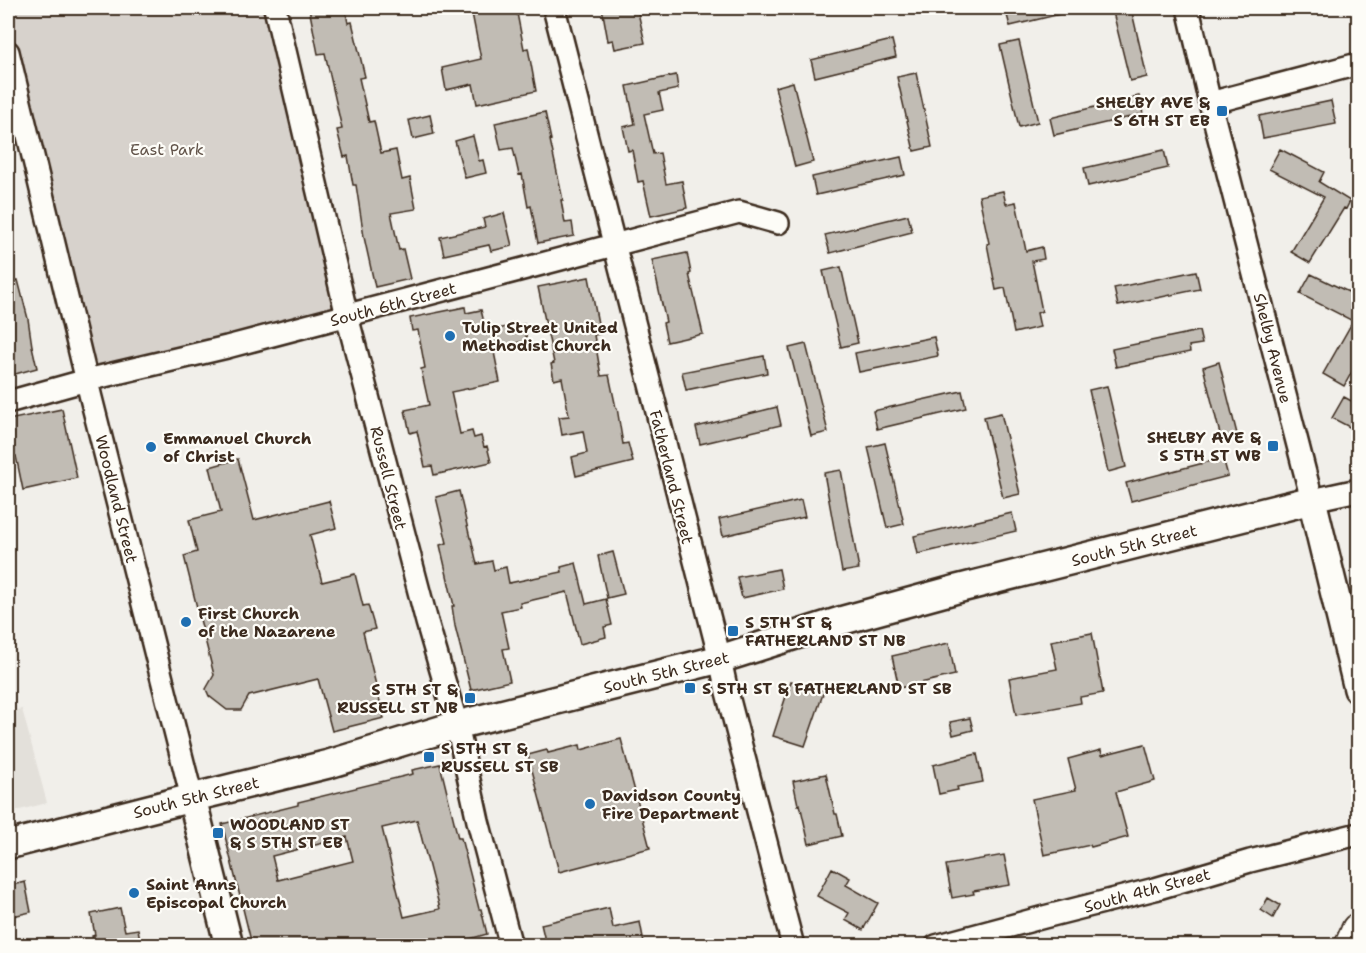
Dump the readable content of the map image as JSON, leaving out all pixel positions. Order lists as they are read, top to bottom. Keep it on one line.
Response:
{"streets":{"main road":["Shelby Avenue","Woodland Street","South 5th Street"],"street":["South 6th Street","Fatherland Street","Russell Street","South 4th Street"]},"crossings":[["South 6th Street","Fatherland Street"],["South 6th Street","Russell Street"],["South 6th Street","Woodland Street"],["Shelby Avenue","South 5th Street"],["Fatherland Street","South 5th Street"],["Russell Street","South 5th Street"],["Woodland Street","South 5th Street"]],"parks":["East Park"],"places":{"transit":["SHELBY AVE & S 6TH ST EB","SHELBY AVE & S 5TH ST WB","S 5TH ST & FATHERLAND ST NB","S 5TH ST & FATHERLAND ST SB","S 5TH ST & RUSSELL ST NB","S 5TH ST & RUSSELL ST SB","WOODLAND ST & S 5TH ST EB"],"other":["Tulip Street United Methodist Church","Emmanuel Church of Christ","First Church of the Nazarene","Davidson County Fire Department","Saint Anns Episcopal Church"]}}
